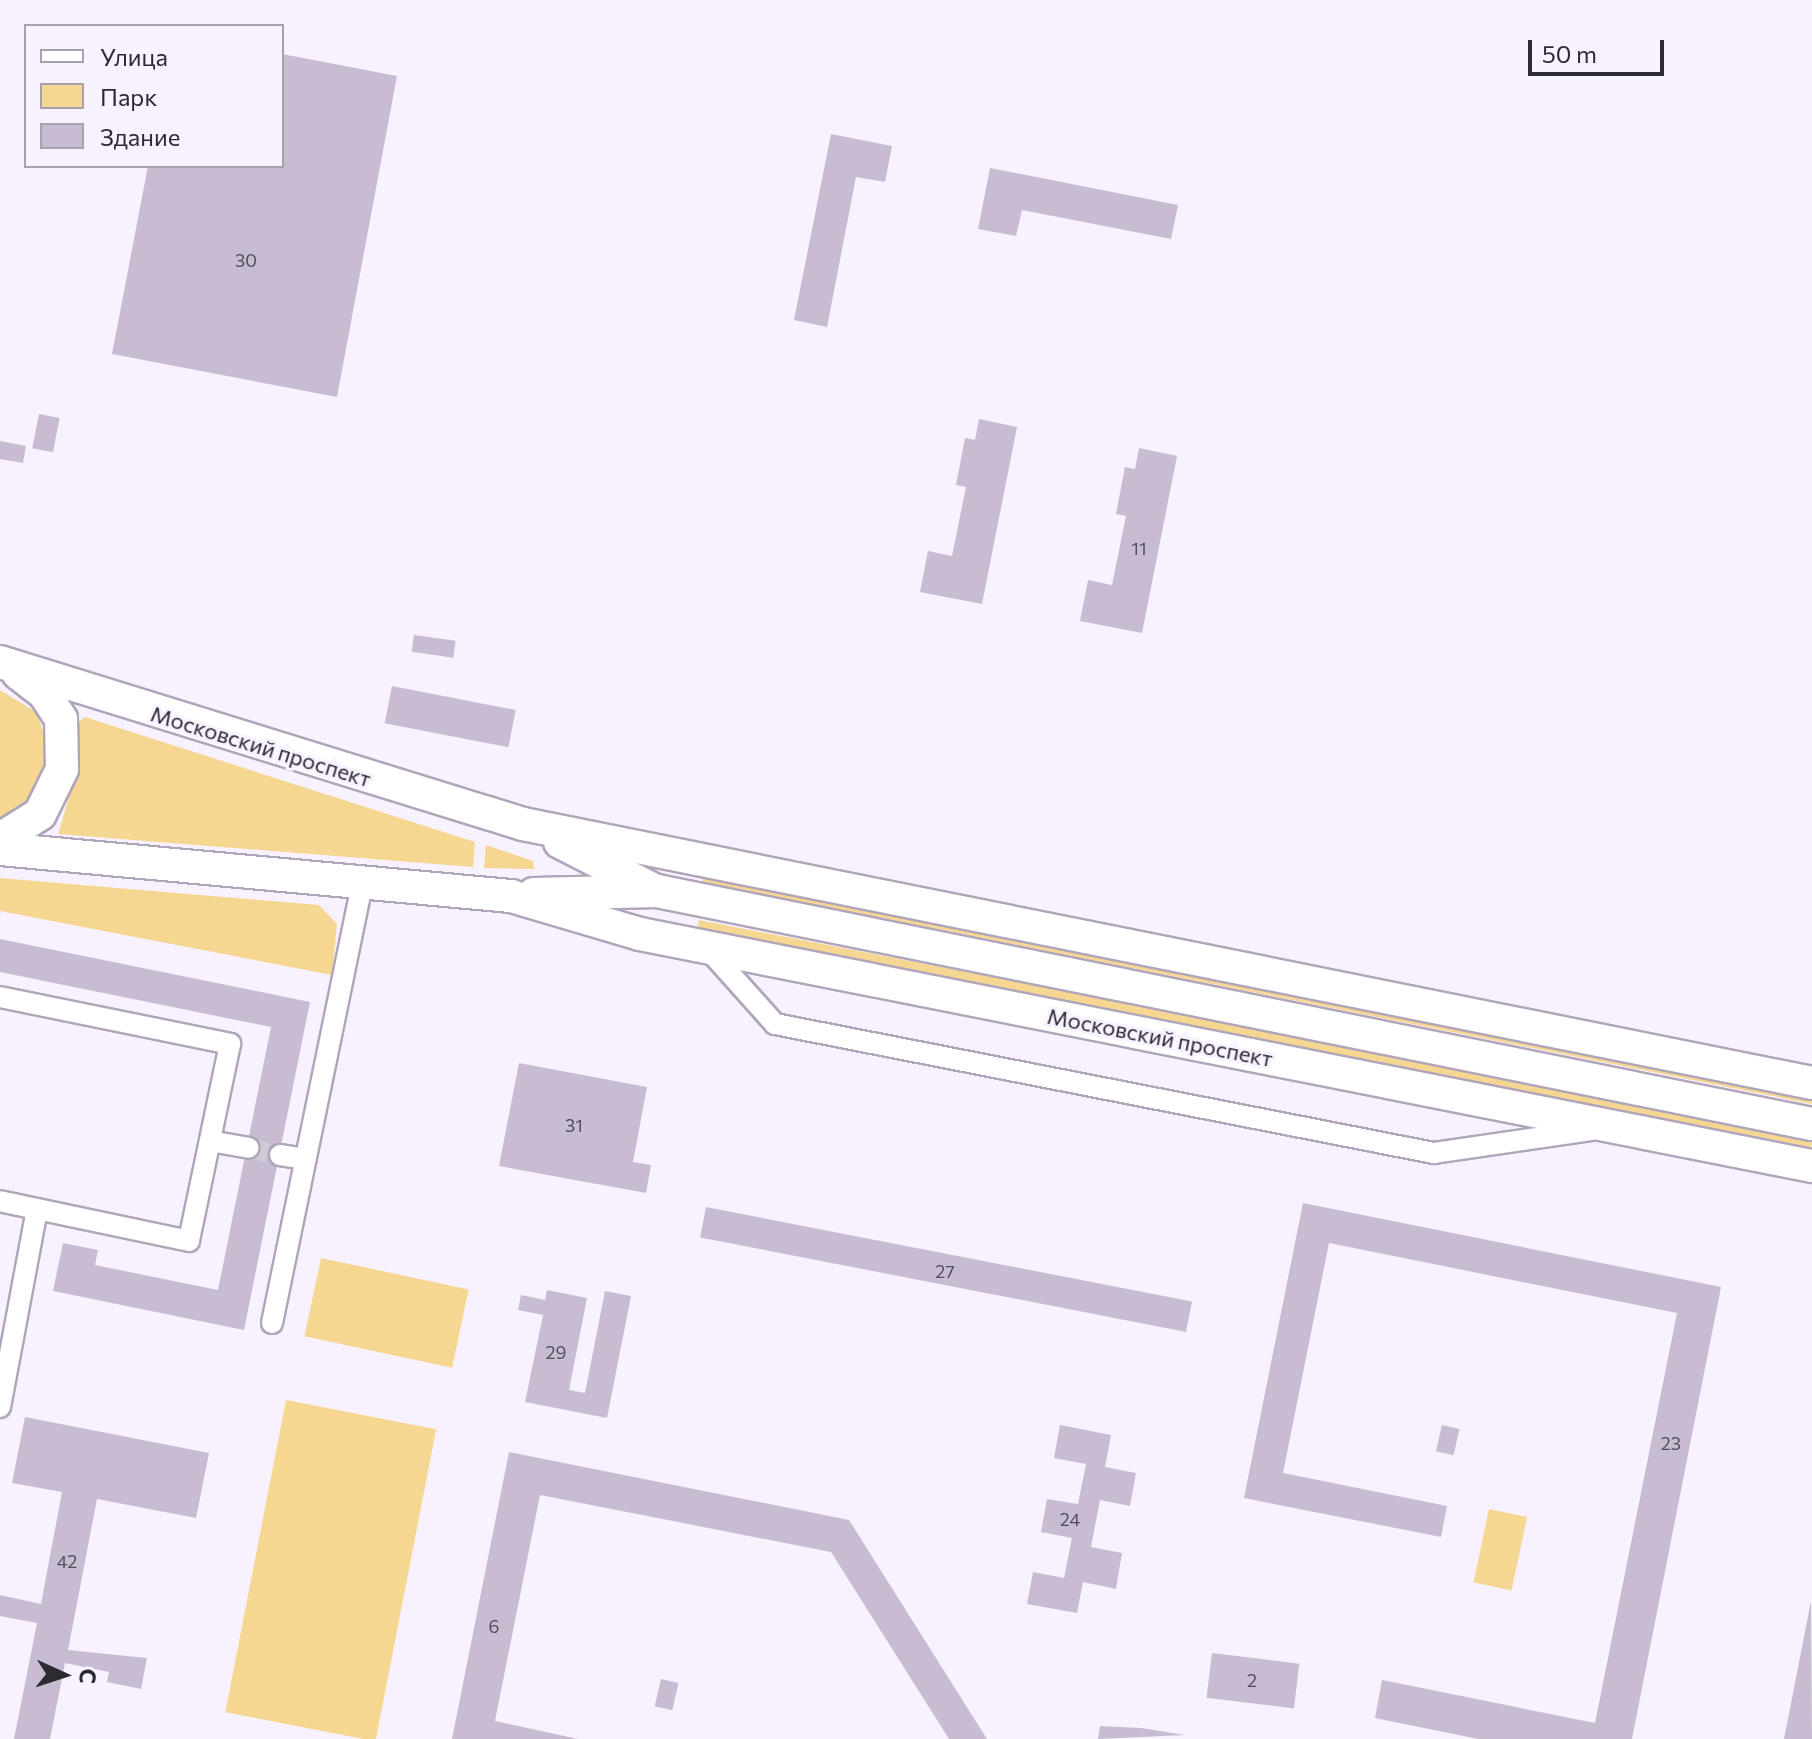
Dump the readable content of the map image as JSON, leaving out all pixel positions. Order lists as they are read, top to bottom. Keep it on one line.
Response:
{"streets":{"main road":["Московский проспект"]},"house_numbers":["30","11","31","27","29","23","24","42","6","2"],"legend":["Улица","Парк","Здание"],"scale_bar":"50 m","north":"right"}
